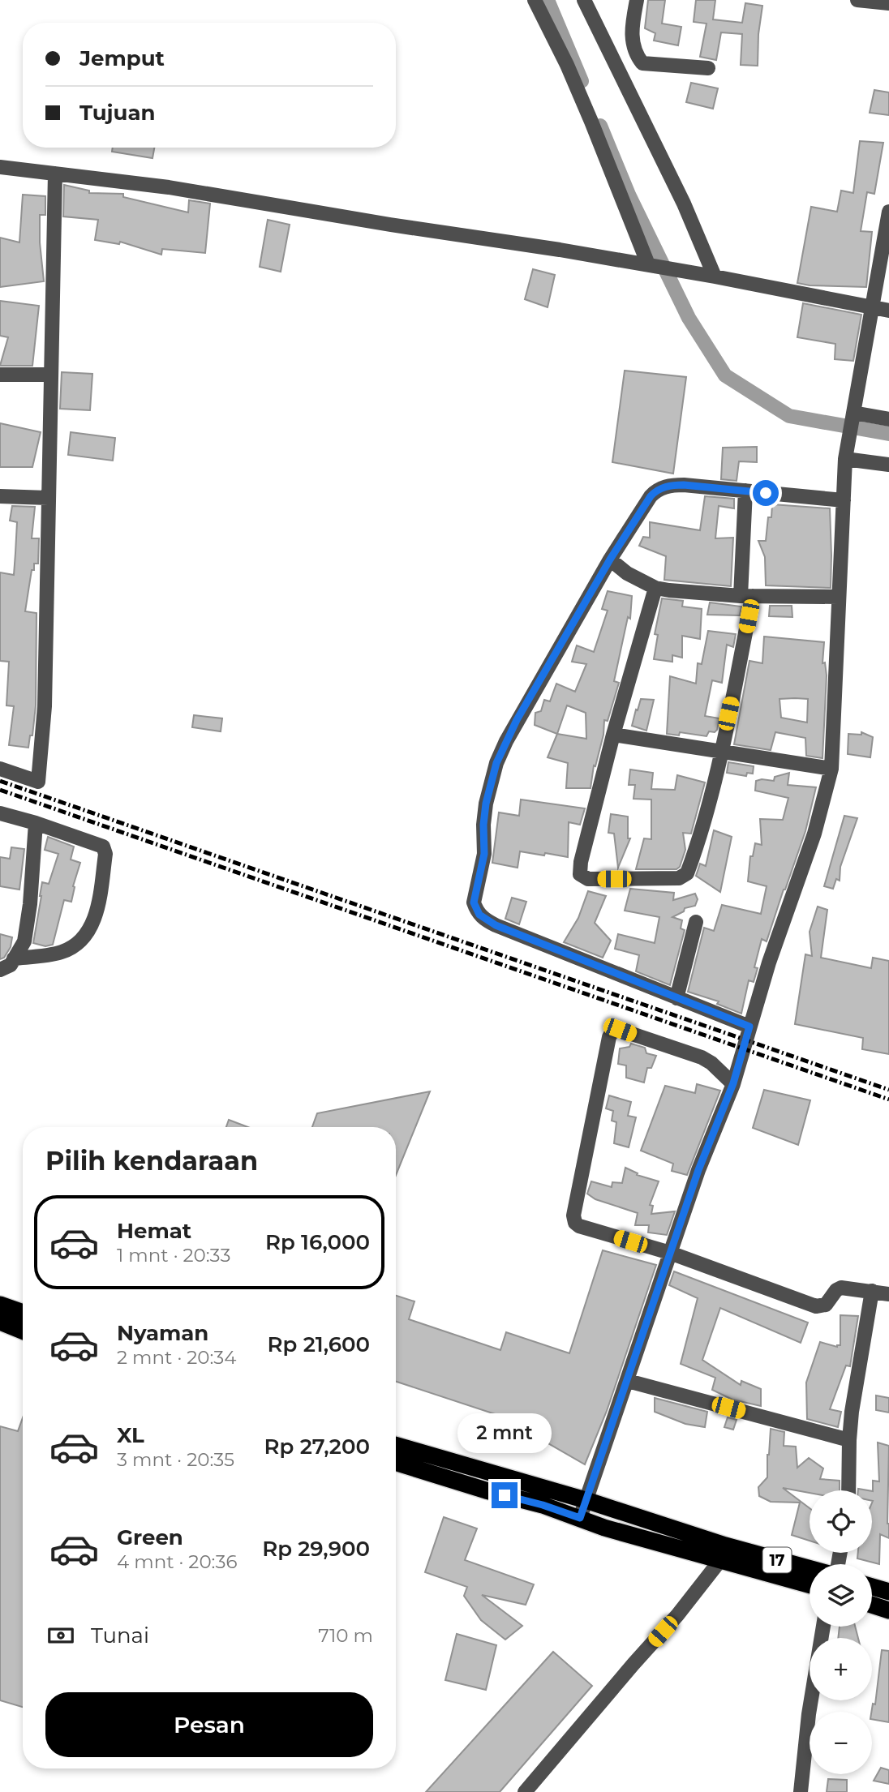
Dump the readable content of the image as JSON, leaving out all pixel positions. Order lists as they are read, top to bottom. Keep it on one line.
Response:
{"streets":{"highway":["17"]},"page":{"banner":["Jemput","Tujuan"],"heading":"Pilih kendaraan","list":[{"name":"Hemat","note":"1 mnt · 20:33","value":"Rp 16,000"},{"name":"Nyaman","note":"2 mnt · 20:34","value":"Rp 21,600"},{"name":"XL","note":"3 mnt · 20:35","value":"Rp 27,200"},{"name":"Green","note":"4 mnt · 20:36","value":"Rp 29,900"}],"bubble":"2 mnt","map_buttons":["+","−"],"pay":["Tunai","710 m"],"buttons":"Pesan"}}
